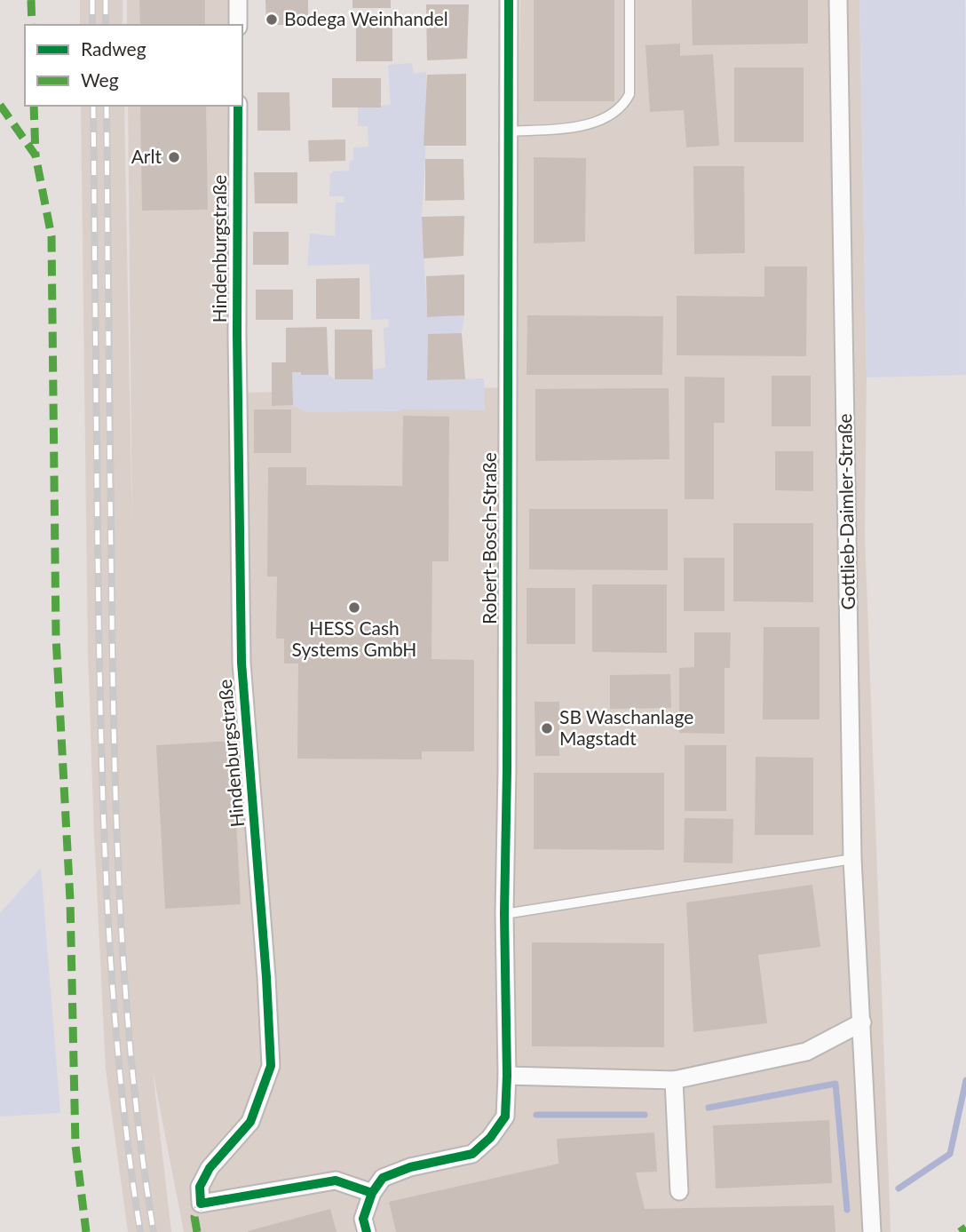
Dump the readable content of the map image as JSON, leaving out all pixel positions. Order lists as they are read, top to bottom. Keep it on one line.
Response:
{"streets":{"street":["Hindenburgstraße","Gottlieb-Daimler-Straße","Robert-Bosch-Straße"]},"crossings":[["Hindenburgstraße","Robert-Bosch-Straße"]],"places":["Bodega Weinhandel","Arlt","HESS Cash Systems GmbH","SB Waschanlage Magstadt"],"legend":["Radweg","Weg"]}
